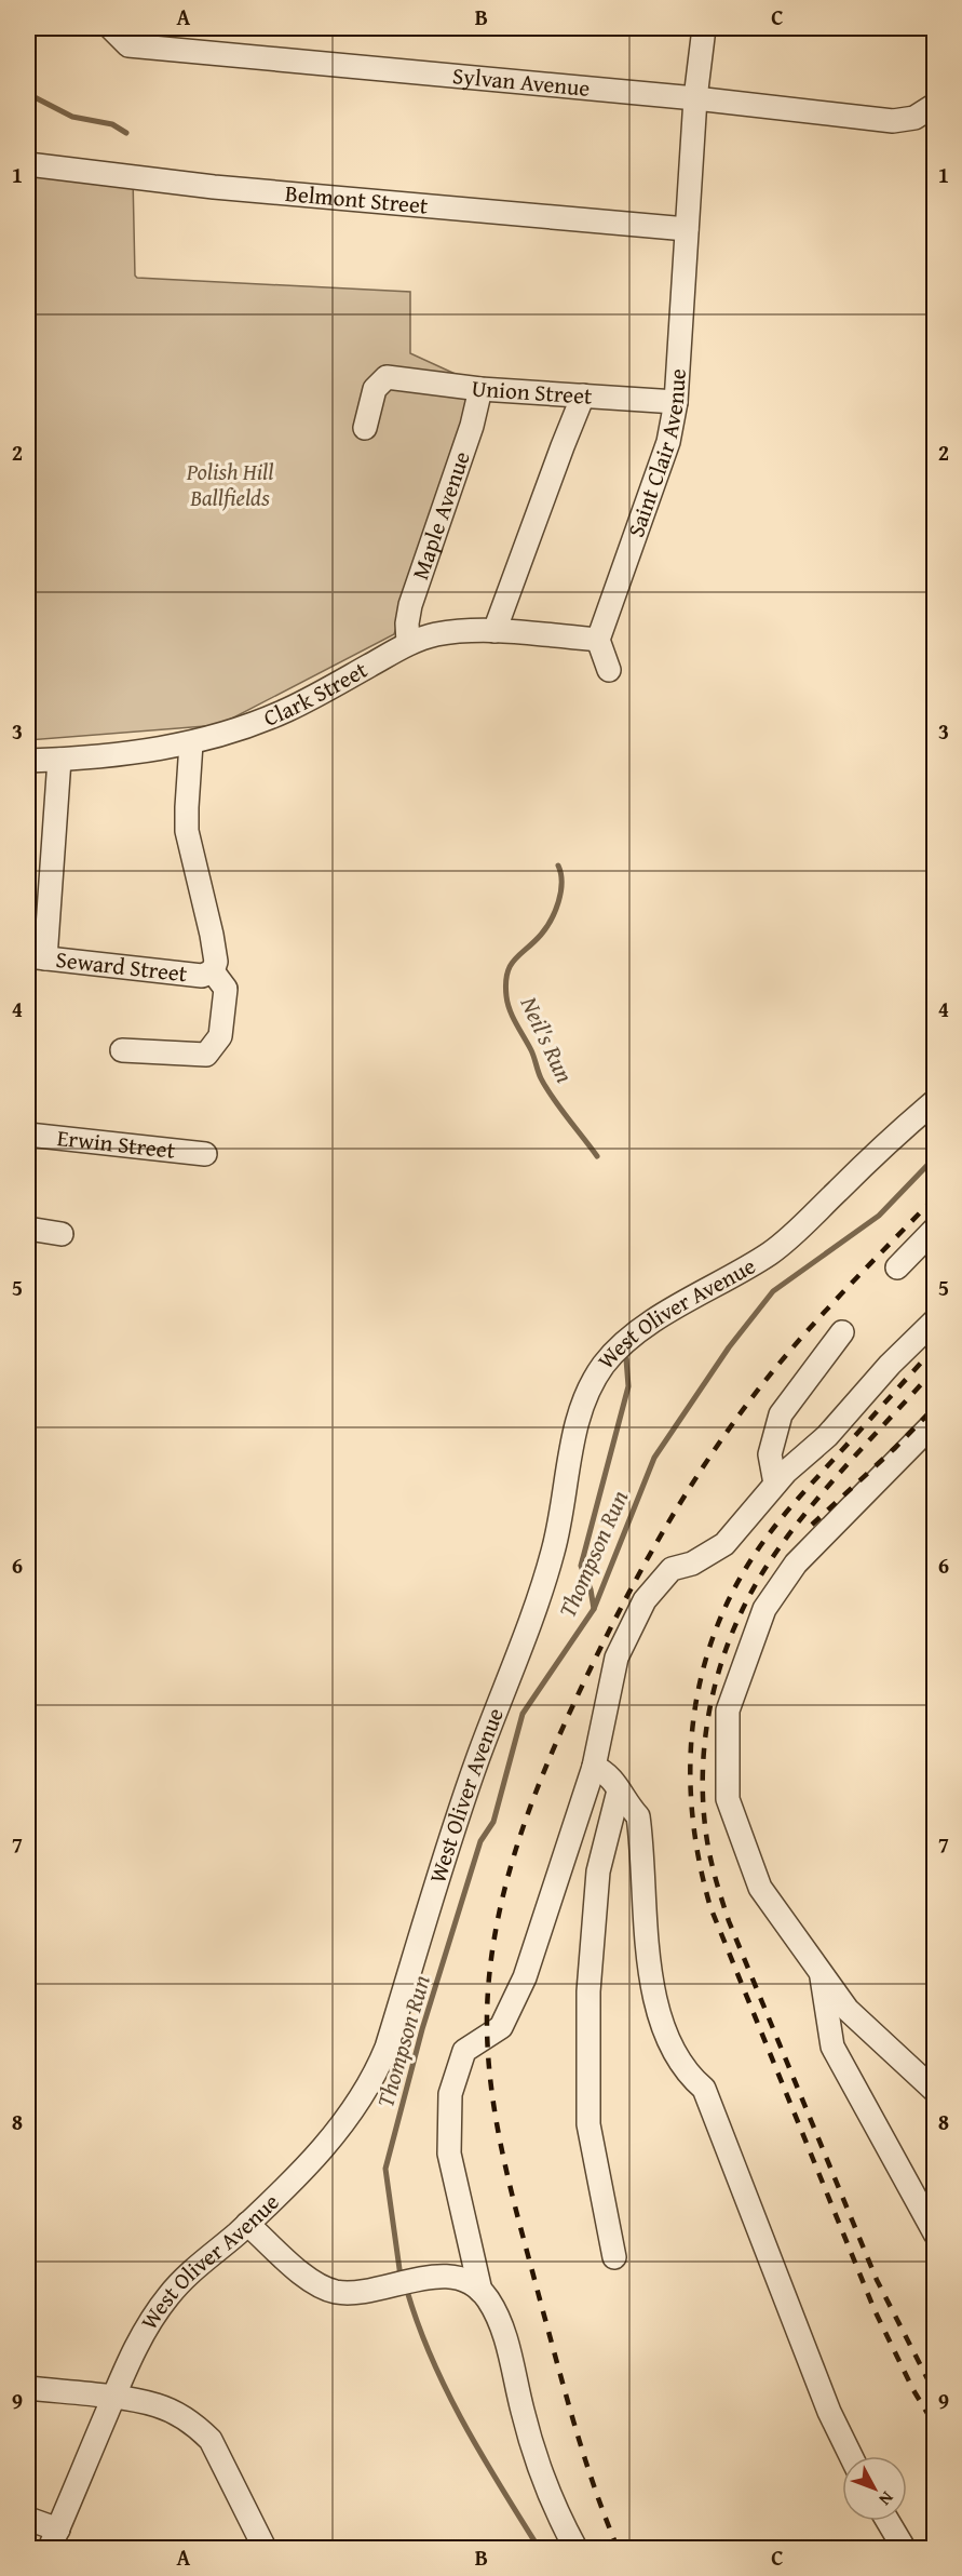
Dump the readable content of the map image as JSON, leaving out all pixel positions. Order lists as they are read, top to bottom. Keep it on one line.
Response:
{"streets":{"street":["Sylvan Avenue","Belmont Street","Union Street","Saint Clair Avenue","Maple Avenue","Clark Street","Seward Street","Erwin Street","West Oliver Avenue"]},"crossings":[["Sylvan Avenue","Saint Clair Avenue"],["Belmont Street","Saint Clair Avenue"],["Union Street","Saint Clair Avenue"],["Union Street","Maple Avenue"],["Saint Clair Avenue","Clark Street"],["Maple Avenue","Clark Street"]],"water":["Neil's Run","Thompson Run"],"parks":["Polish Hill Ballfields"],"north":"bottom right","grid":{"columns":["A","B","C"],"rows":["1","2","3","4","5","6","7","8","9"]}}
